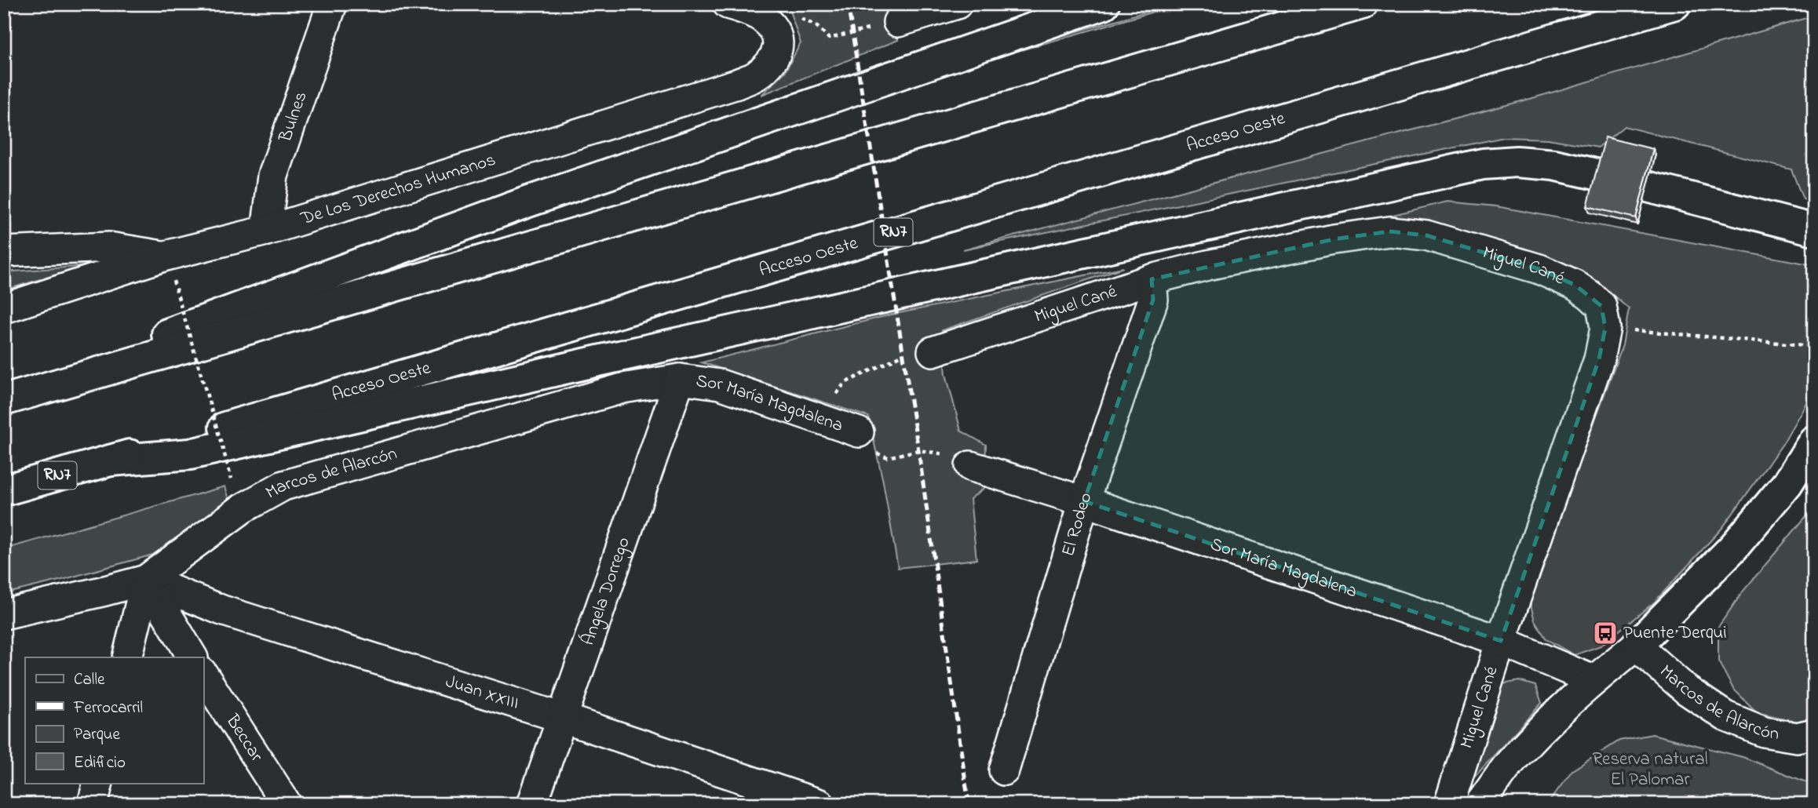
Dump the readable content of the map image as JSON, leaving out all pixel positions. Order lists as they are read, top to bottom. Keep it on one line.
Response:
{"streets":{"main road":["Acceso Oeste","RN7"],"street":["Bulnes","De Los Derechos Humanos","Miguel Cané","Sor María Magdalena","Marcos de Alarcón","El Rodeo","Ángela Dorrego","Juan XXIII","Beccar"]},"crossings":[["Bulnes","De Los Derechos Humanos"],["Miguel Cané","Sor María Magdalena"],["Miguel Cané","El Rodeo"],["Sor María Magdalena","Marcos de Alarcón"],["Sor María Magdalena","El Rodeo"],["Sor María Magdalena","Ángela Dorrego"],["Marcos de Alarcón","Ángela Dorrego"],["Marcos de Alarcón","Juan XXIII"],["Ángela Dorrego","Juan XXIII"]],"parks":["Reserva natural El Palomar"],"places":{"bus stop":["Puente Derqui"]},"legend":["Calle","Ferrocarril","Parque","Edificio"]}
